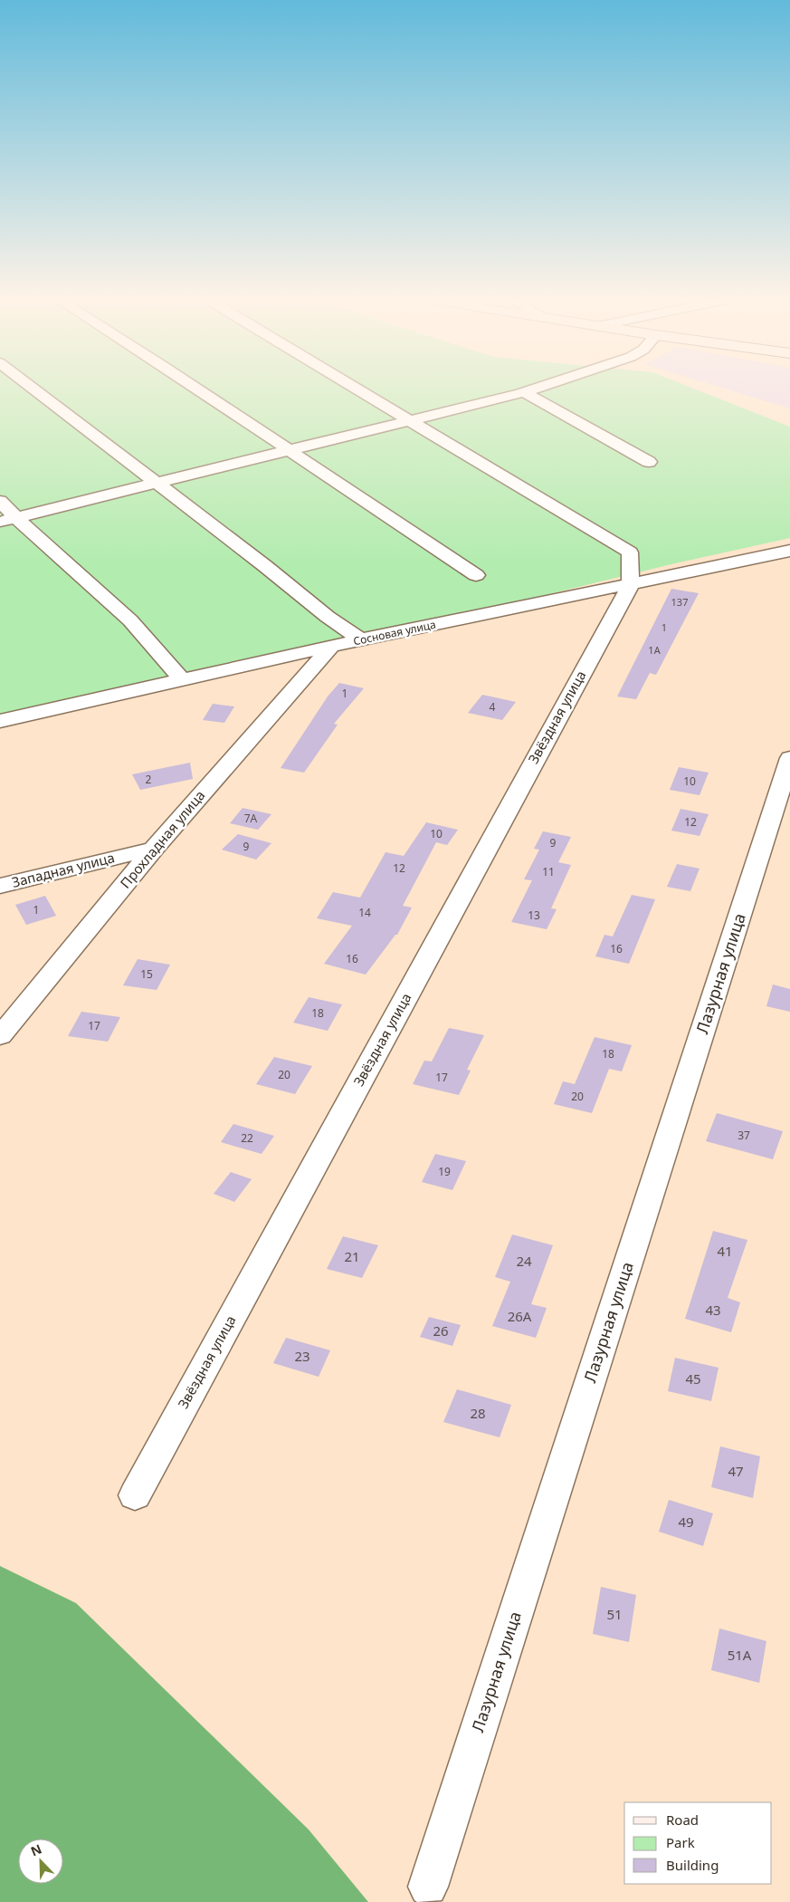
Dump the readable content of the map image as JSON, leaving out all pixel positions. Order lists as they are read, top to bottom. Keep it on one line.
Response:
{"streets":{"street":["Сосновая улица","Звёздная улица","Прохладная улица","Западная улица","Лазурная улица"]},"crossings":[["Сосновая улица","Звёздная улица"],["Сосновая улица","Прохладная улица"],["Прохладная улица","Западная улица"]],"house_numbers":["137","1","1А","1","4","2","10","7А","12","10","9","9","12","11","1","14","13","16","16","15","18","17","18","20","17","20","37","22","19","41","21","24","43","26А","26","23","45","28","47","49","51","51А"],"legend":["Road","Park","Building"],"north":"top left"}
